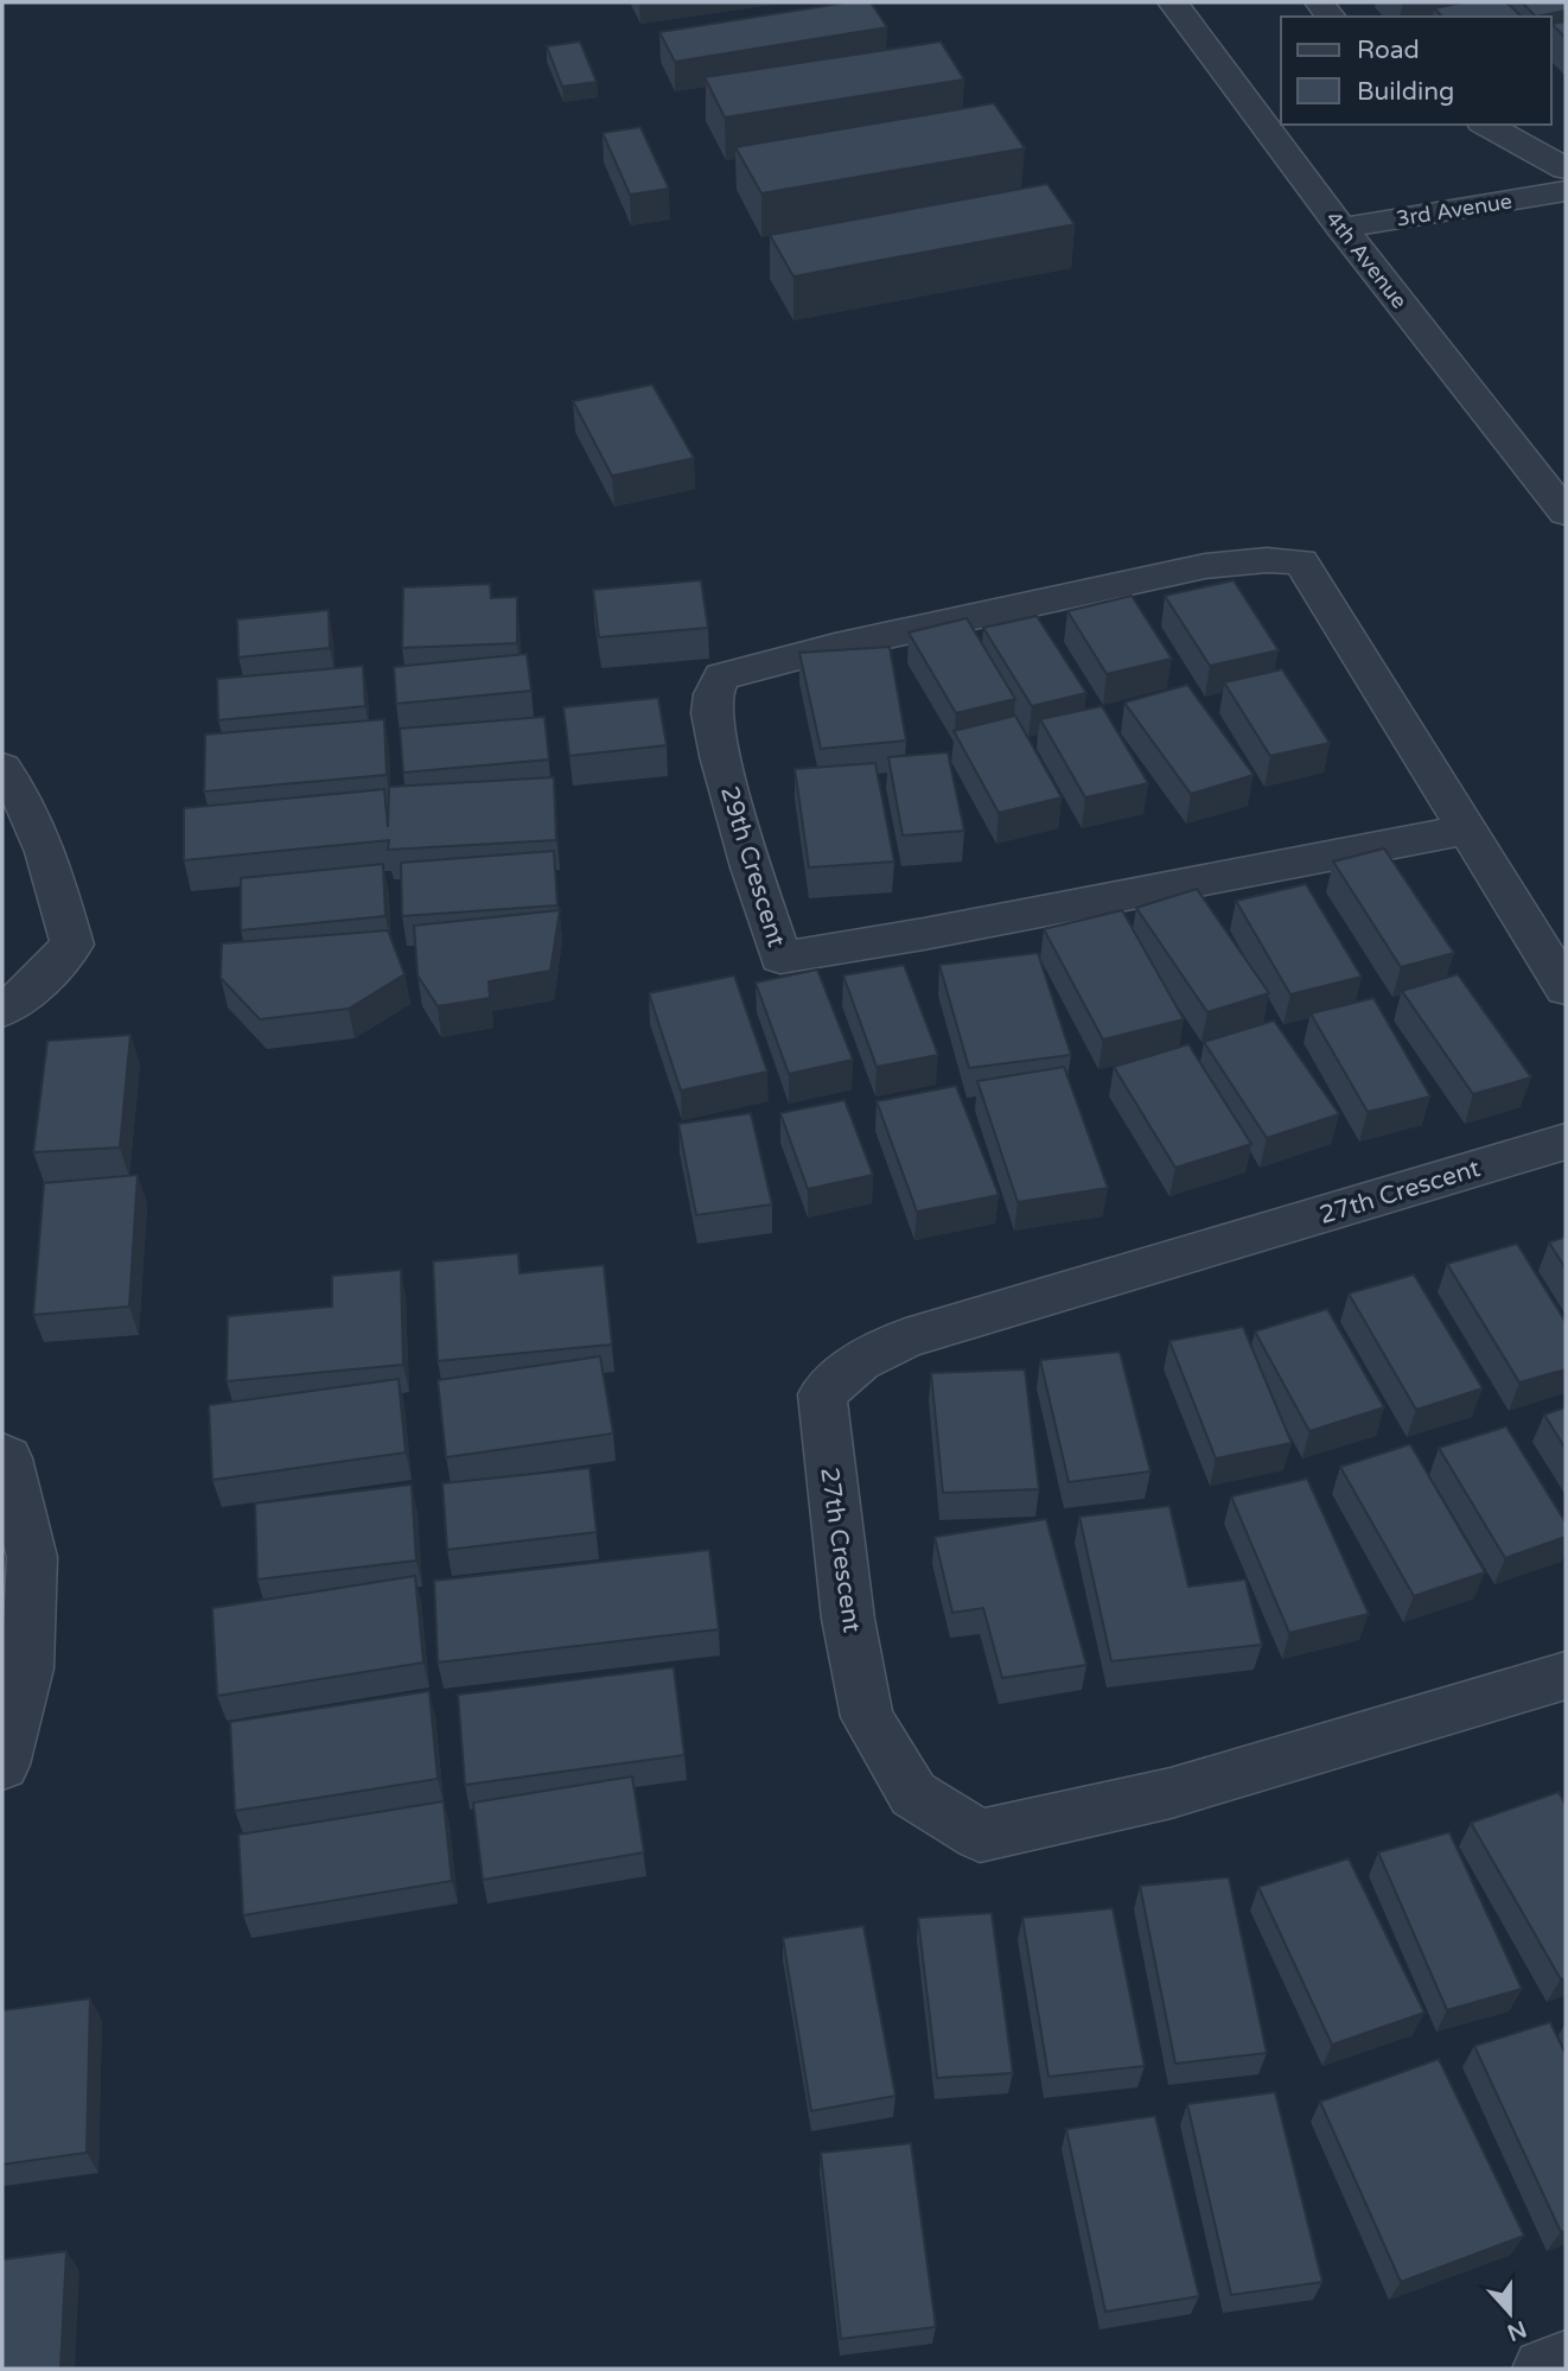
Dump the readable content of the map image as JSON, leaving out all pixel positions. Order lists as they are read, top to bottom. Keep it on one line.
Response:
{"streets":{"street":["3rd Avenue","4th Avenue","29th Crescent","27th Crescent"]},"crossings":[["3rd Avenue","4th Avenue"]],"legend":["Road","Building"],"north":"bottom"}
